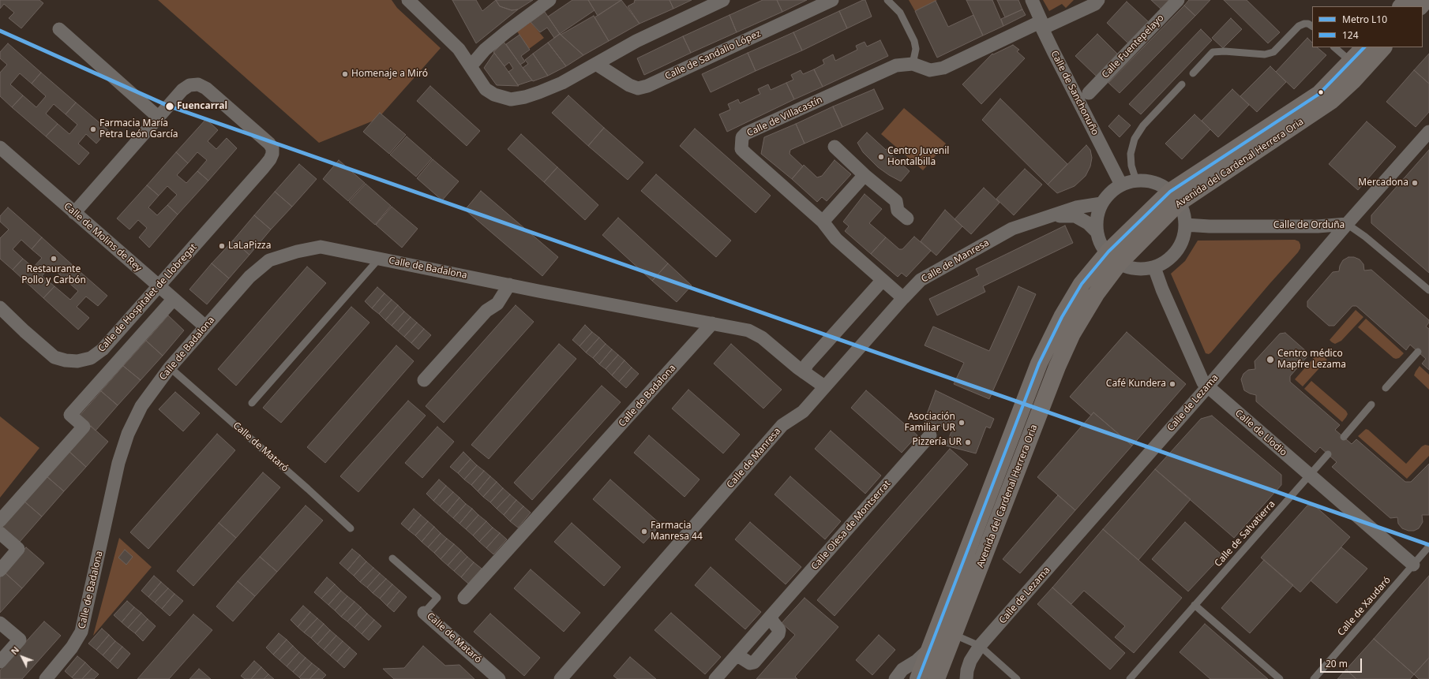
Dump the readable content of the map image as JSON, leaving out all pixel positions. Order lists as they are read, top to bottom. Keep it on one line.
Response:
{"streets":{"main road":["Avenida del Cardenal Herrera Oria"],"street":["Calle Fuentepelayo","Calle de Sandalio López","Calle de Sanchonuño","Calle de Villacastín","Calle de Orduña","Calle de Molins de Rey","Calle de Manresa","Calle de Badalona","Calle de Hospitalet de Llobregat","Calle de Lezama","Calle de Llodio","Calle de Mataró","Calle Olesa de Montserrat"],"lane":["Calle de Salvatierra","Calle de Xaudaró"]},"crossings":[["Calle de Sanchonuño","Calle de Villacastín"],["Calle de Villacastín","Calle de Manresa"],["Calle de Orduña","Calle de Lezama"],["Calle de Molins de Rey","Calle de Badalona"],["Calle de Molins de Rey","Calle de Hospitalet de Llobregat"],["Calle de Manresa","Calle de Badalona"],["Calle de Badalona","Calle de Mataró"],["Calle de Lezama","Calle de Llodio"],["Calle de Llodio","Calle de Salvatierra"],["Calle de Llodio","Calle de Xaudaró"]],"places":["Homenaje a Miró","Fuencarral","Farmacia María Petra León García","Centro Juvenil Hontalbilla","Mercadona","LaLaPizza","Restaurante Pollo y Carbón","Centro médico Mapfre Lezama","Café Kundera","Asociación Familiar UR","Pizzería UR","Farmacia Manresa 44"],"lines":["metro line L10","transit line 124"],"legend":["Metro L10","124"],"scale_bar":"20 m","north":"top left"}
